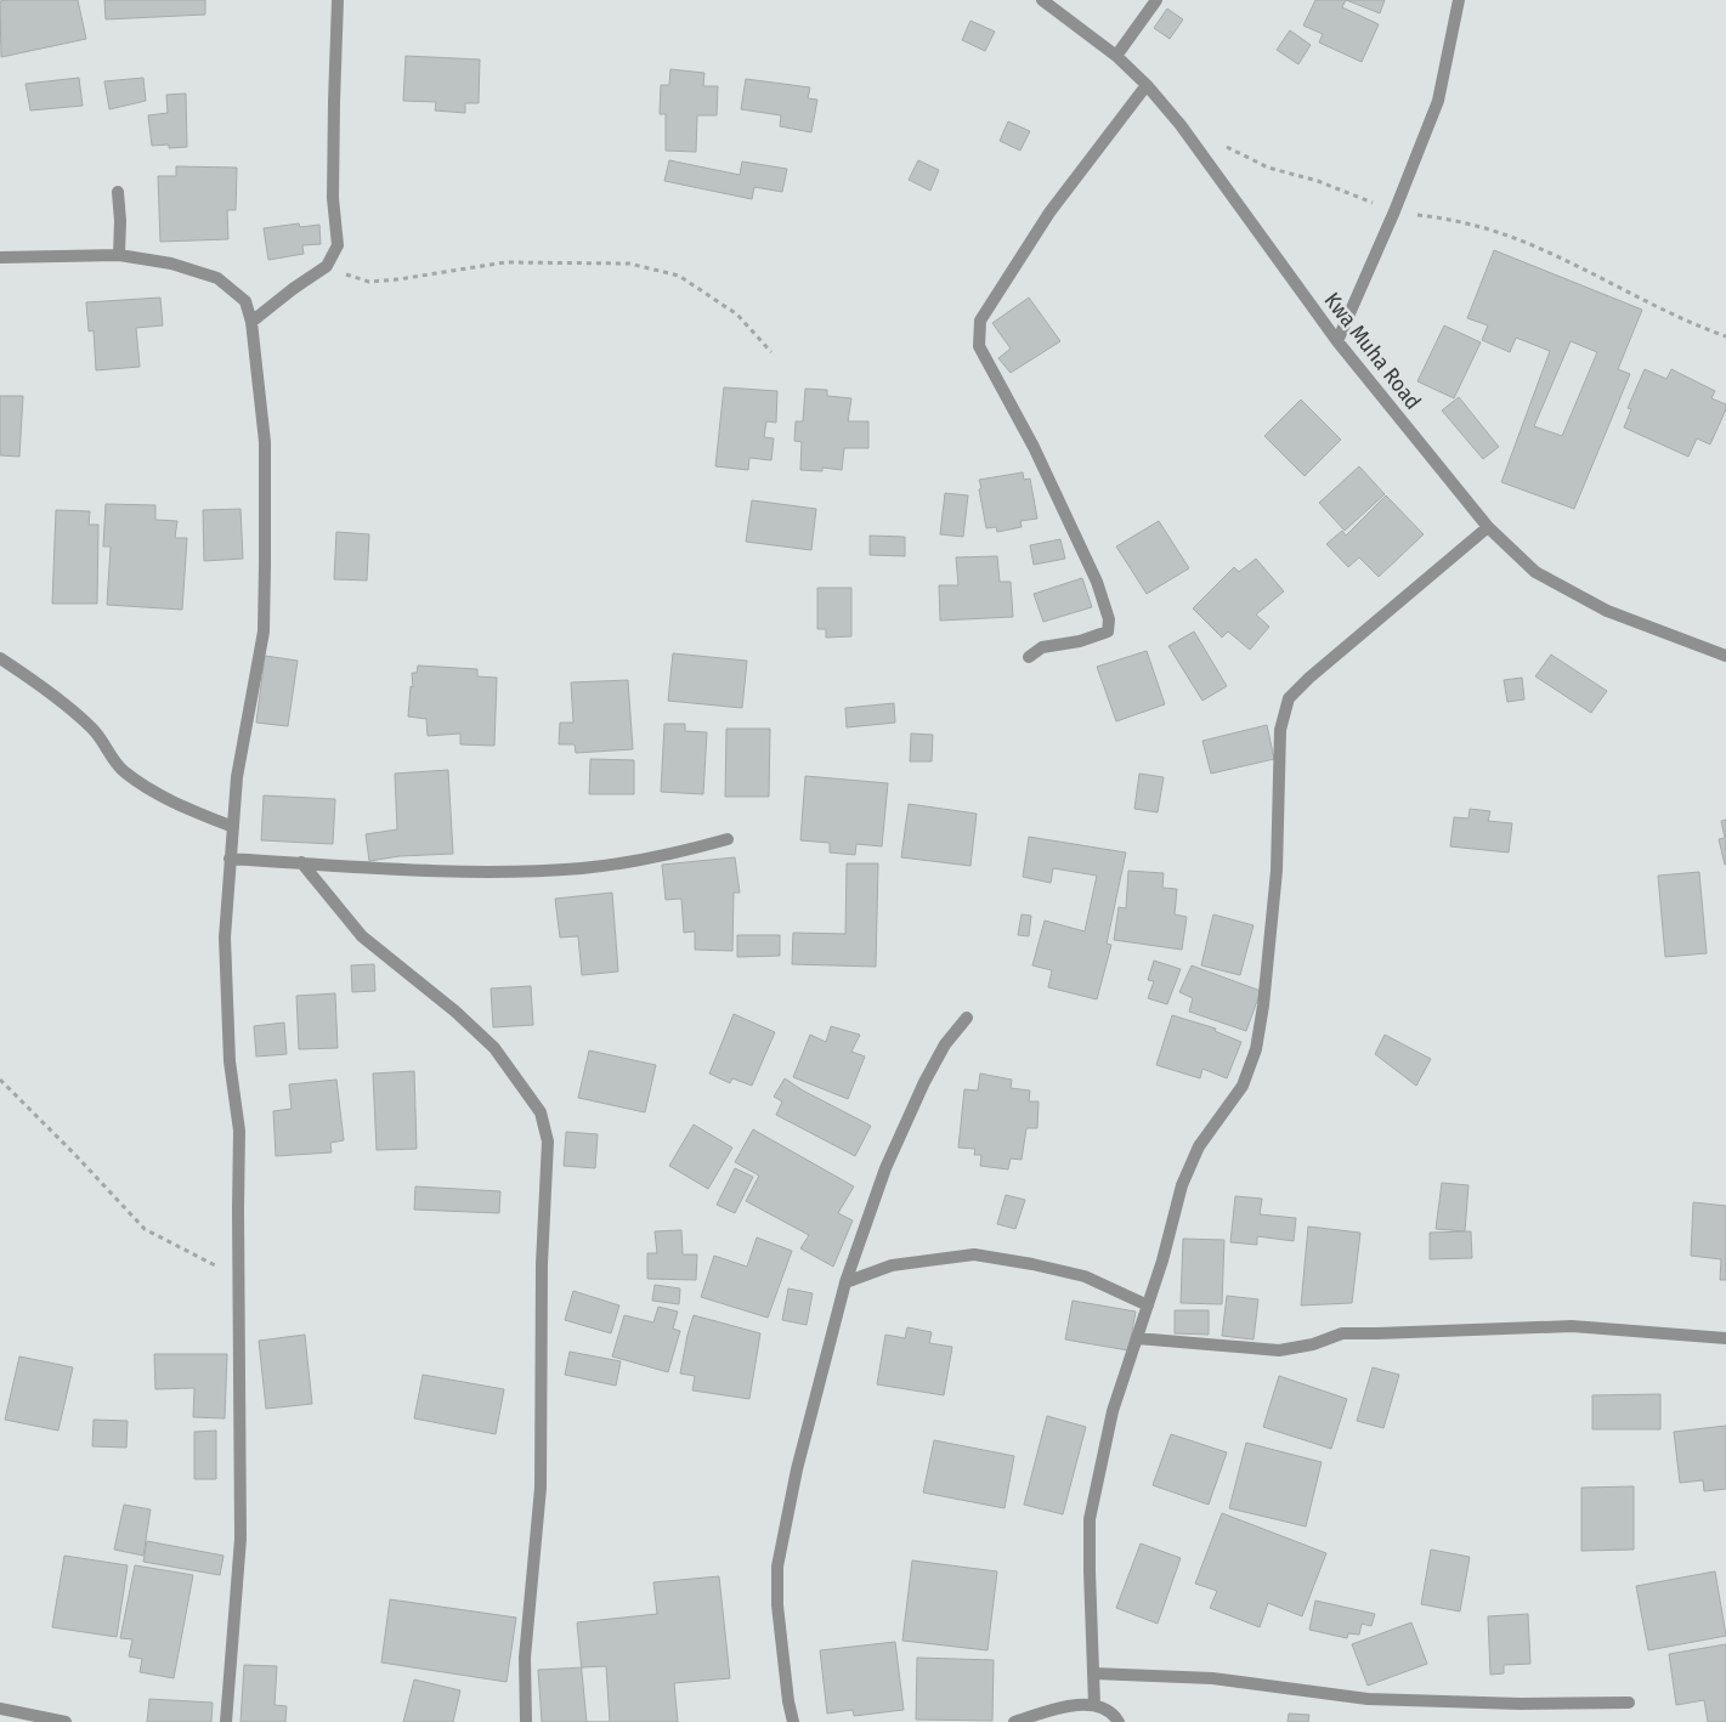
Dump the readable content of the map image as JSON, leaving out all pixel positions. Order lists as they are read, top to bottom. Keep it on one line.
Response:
{"streets":{"street":["Kwa Muha Road"]}}
